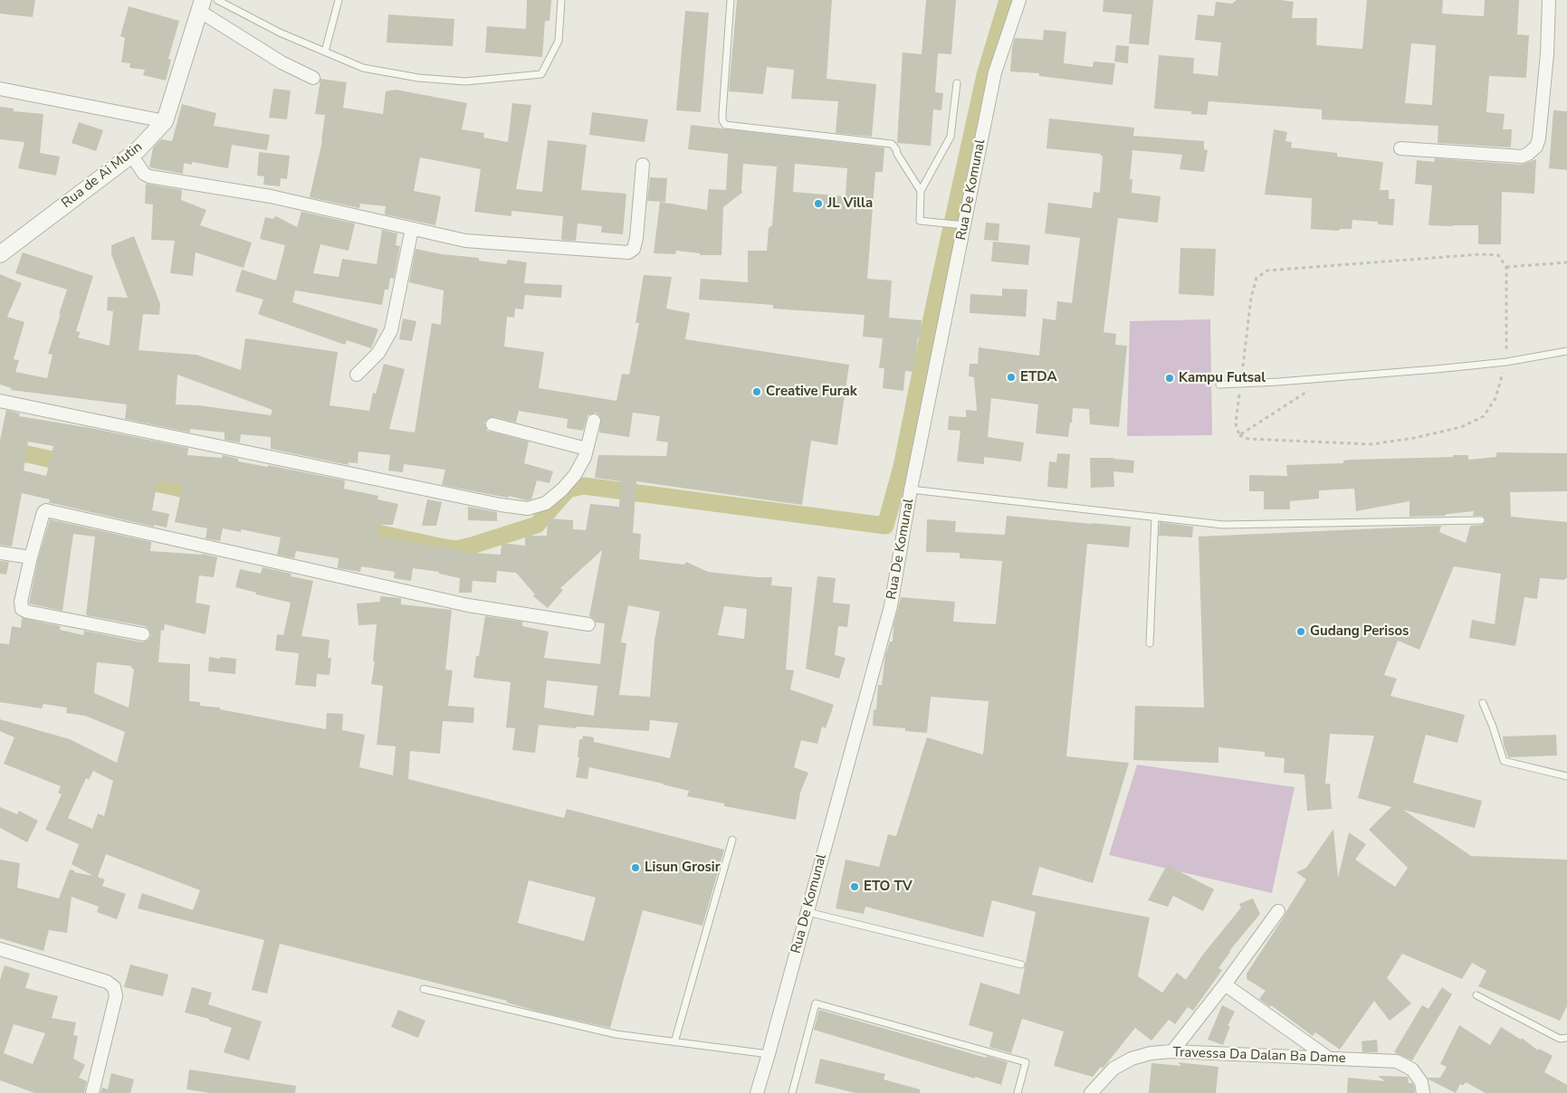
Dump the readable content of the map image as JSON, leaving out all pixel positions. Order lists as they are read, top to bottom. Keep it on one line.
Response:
{"streets":{"street":["Rua de Ai Mutin","Rua De Komunal","Travessa Da Dalan Ba Dame"]},"places":["JL Villa","ETDA","Kampu Futsal","Creative Furak","Gudang Perisos","Lisun Grosir","ETO TV"]}
